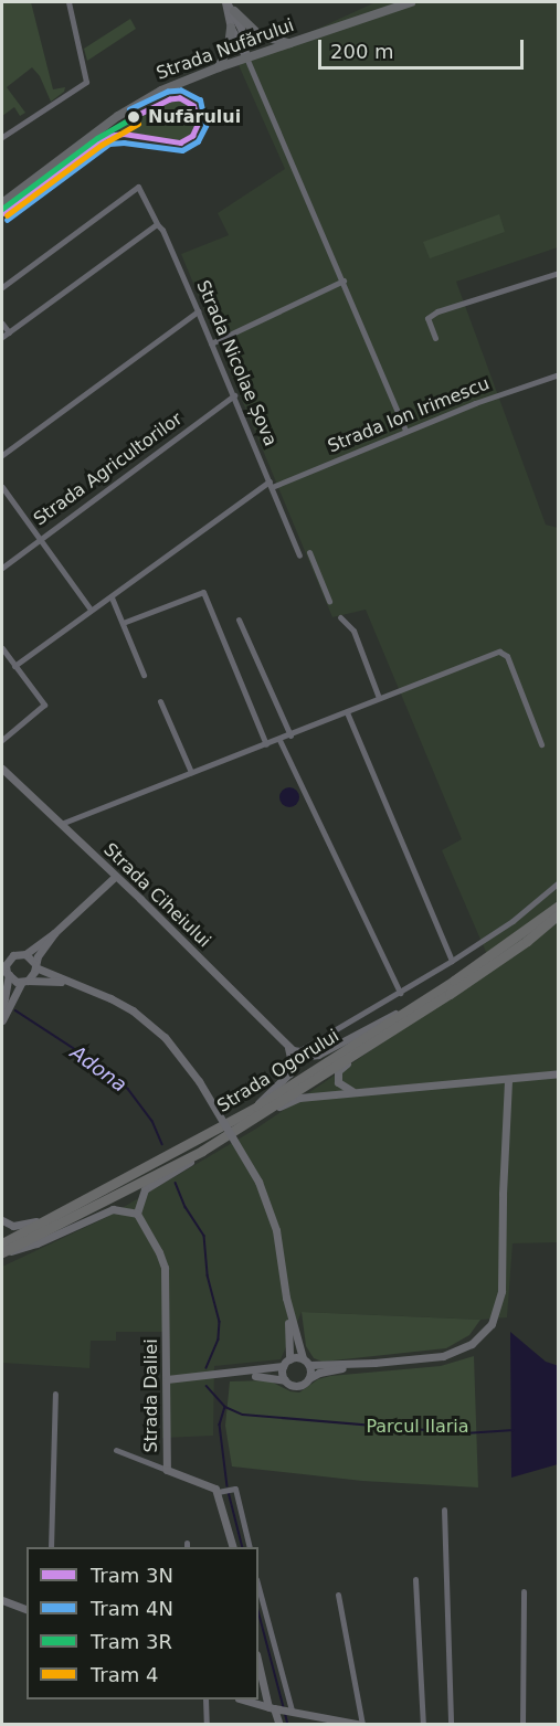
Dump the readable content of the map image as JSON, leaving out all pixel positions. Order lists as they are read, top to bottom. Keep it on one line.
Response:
{"streets":{"highway":["Strada Ogorului"],"main road":["Strada Nufărului"],"street":["Strada Nicolae Șova","Strada Ion Irimescu","Strada Agricultorilor","Strada Ciheiului","Strada Daliei"]},"crossings":[["Strada Nicolae Șova","Strada Ion Irimescu"],["Strada Nicolae Șova","Strada Agricultorilor"]],"water":["Adona"],"parks":["Parcul Ilaria"],"places":["Nufărului"],"lines":["tram line 4N","tram line 3N","tram line 3R","tram line 4"],"legend":["Tram 3N","Tram 4N","Tram 3R","Tram 4"],"scale_bar":"200 m"}
